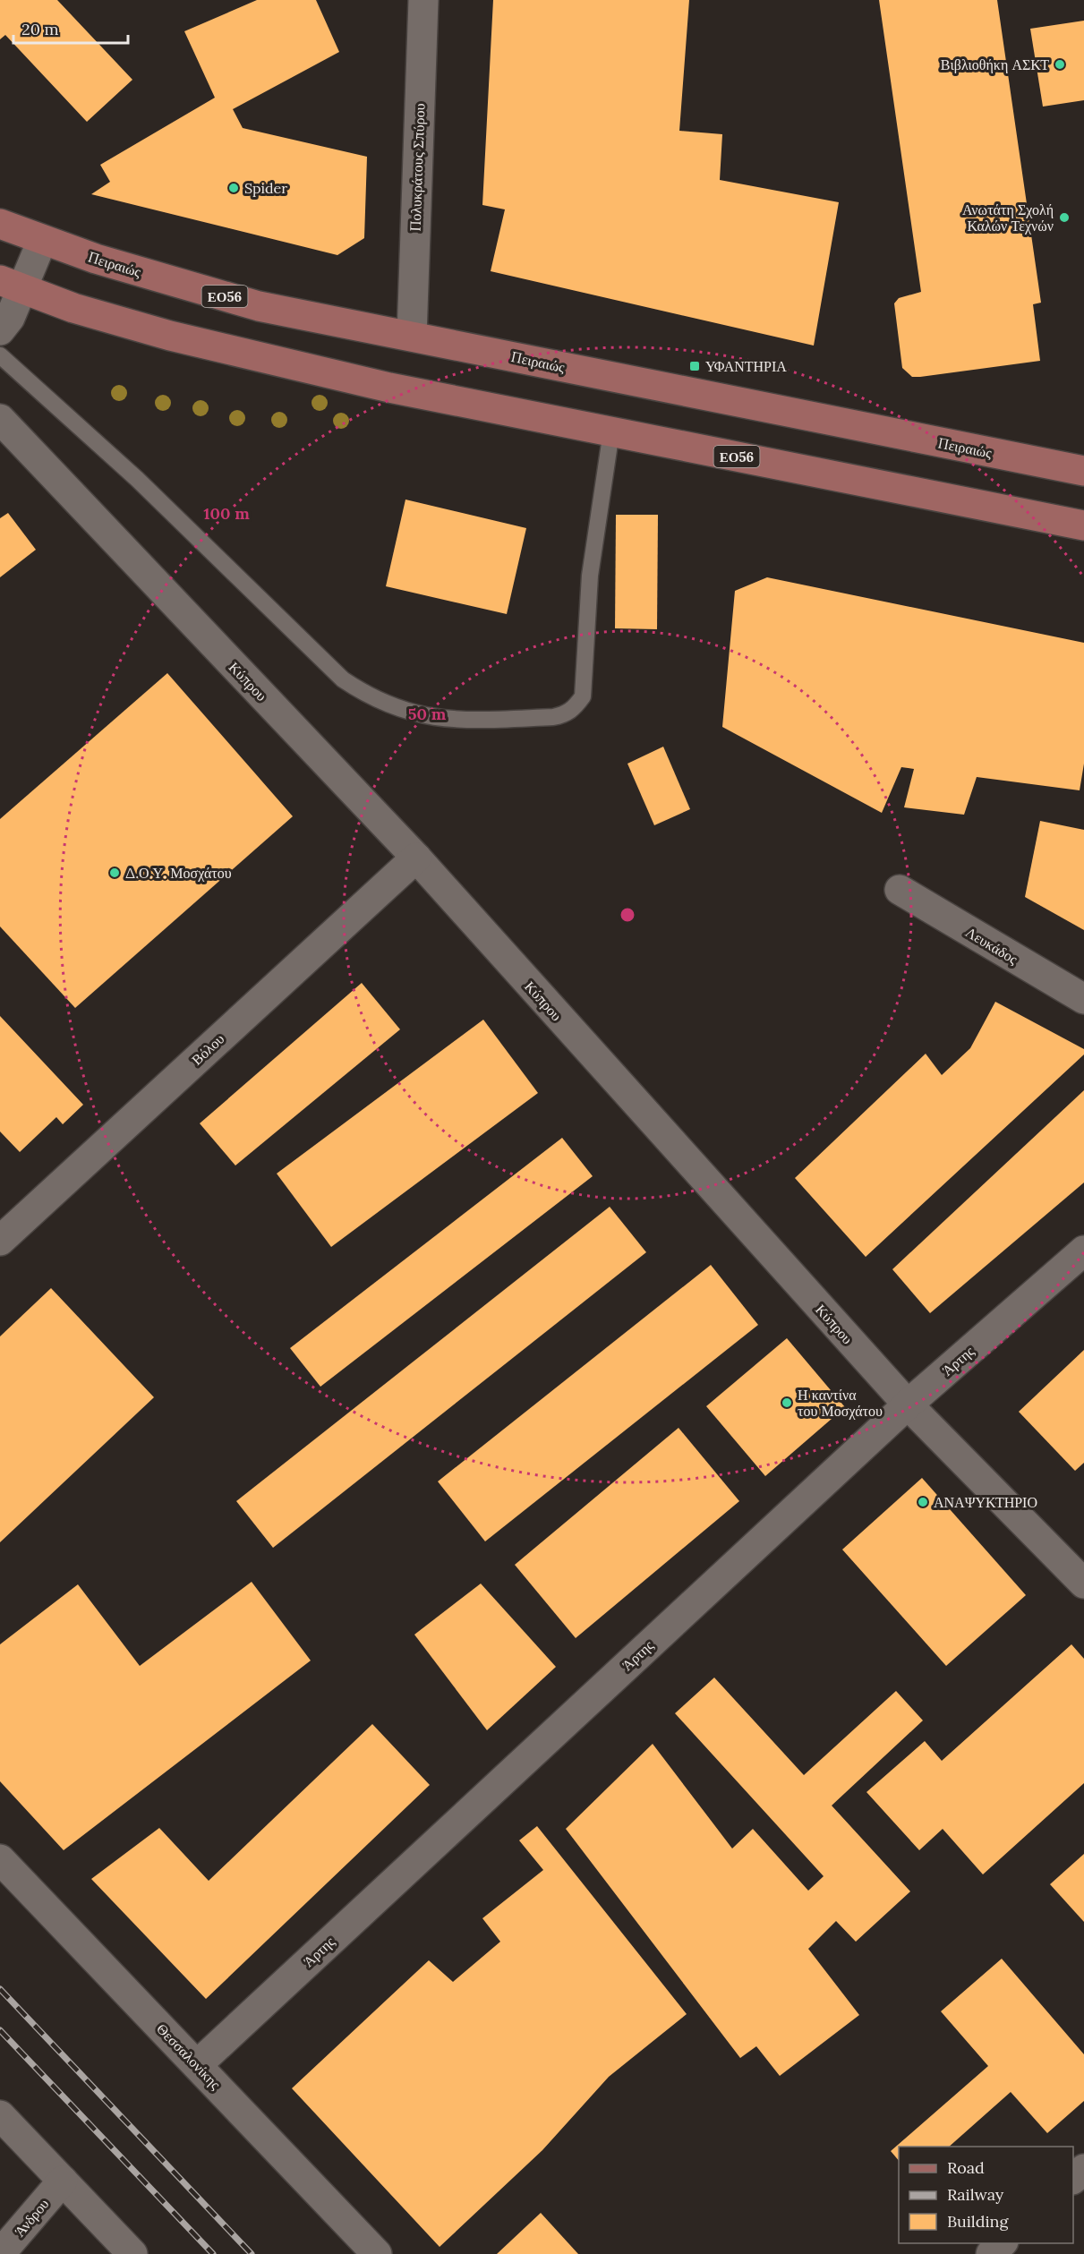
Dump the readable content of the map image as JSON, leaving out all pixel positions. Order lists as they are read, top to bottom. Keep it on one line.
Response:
{"streets":{"main road":["Πειραιώς","ΕΟ56"],"street":["Πολυκράτους Σπύρου","Κύπρου","Λευκάδος","Βόλου","Άρτης","Θεσσαλονίκης","Άνδρου"]},"crossings":[["Πολυκράτους Σπύρου","Πειραιώς"],["Κύπρου","Βόλου"],["Κύπρου","Άρτης"],["Άρτης","Θεσσαλονίκης"]],"places":{"other":["Βιβλιοθήκη ΑΣΚΤ","Spider","Ανωτάτη Σχολή Καλών Τεχνών","Δ.Ο.Υ. Μοσχάτου","Η καντίνα του Μοσχάτου","ΑΝΑΨΥΚΤΗΡΙΟ"],"transit":["ΥΦΑΝΤΗΡΙΑ"]},"legend":["Road","Railway","Building"],"scale_bar":"20 m","rings":["100 m","50 m"]}
